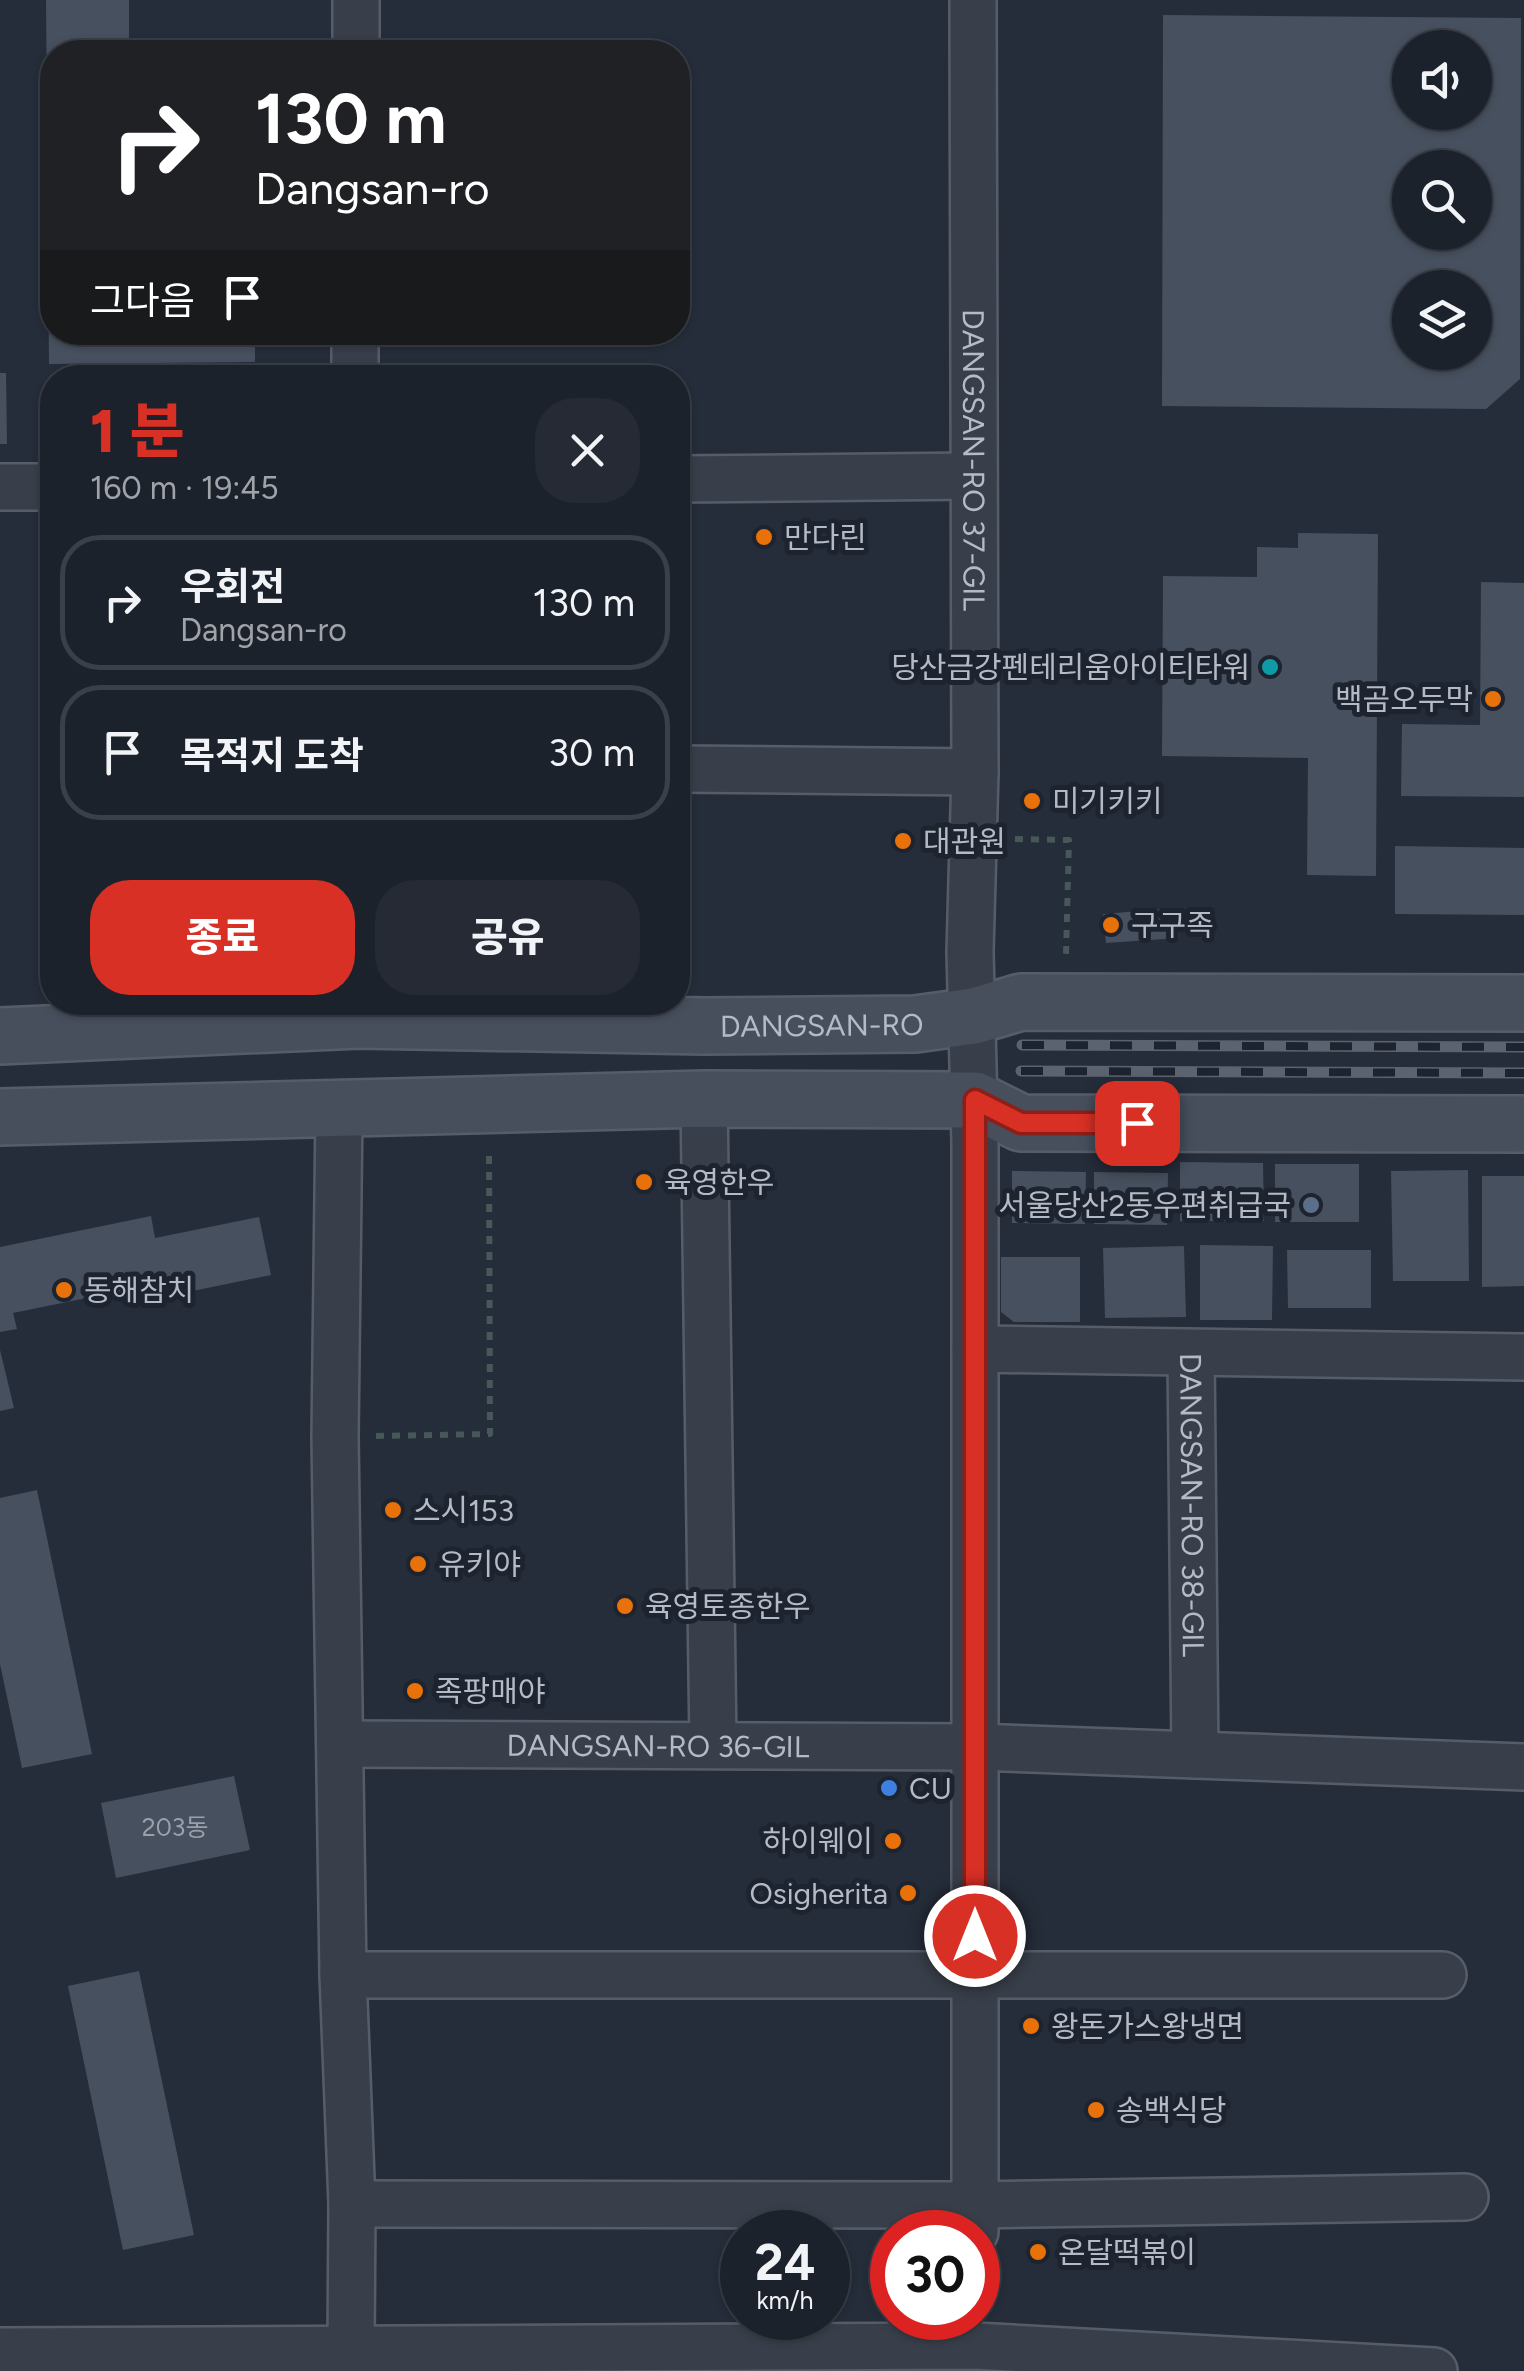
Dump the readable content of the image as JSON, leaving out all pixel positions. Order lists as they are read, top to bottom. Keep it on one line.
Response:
{"streets":{"main road":["DANGSAN-RO"],"street":["DANGSAN-RO 37-GIL","DANGSAN-RO 38-GIL","DANGSAN-RO 36-GIL"]},"crossings":[["DANGSAN-RO 37-GIL","DANGSAN-RO"]],"places":["만다린","당산금강펜테리움아이티타워","백곰오두막","미기키키","대관원","구구족","육영한우","서울당산2동우편취급국","동해참치","스시153","유키야","육영토종한우","족팡매야","CU","하이웨이","Osigherita","왕돈가스왕냉면","송백식당","온달떡볶이"],"house_numbers":["203동"],"page":{"turn":["130 m","Dangsan-ro"],"then":"그다음","heading":["1 분","160 m · 19:45"],"list":[{"name":"우회전","note":"Dangsan-ro","value":"130 m"},{"name":"목적지 도착","value":"30 m"}],"buttons":["종료","공유"],"speed":"24 km/h","limit":"30"}}
